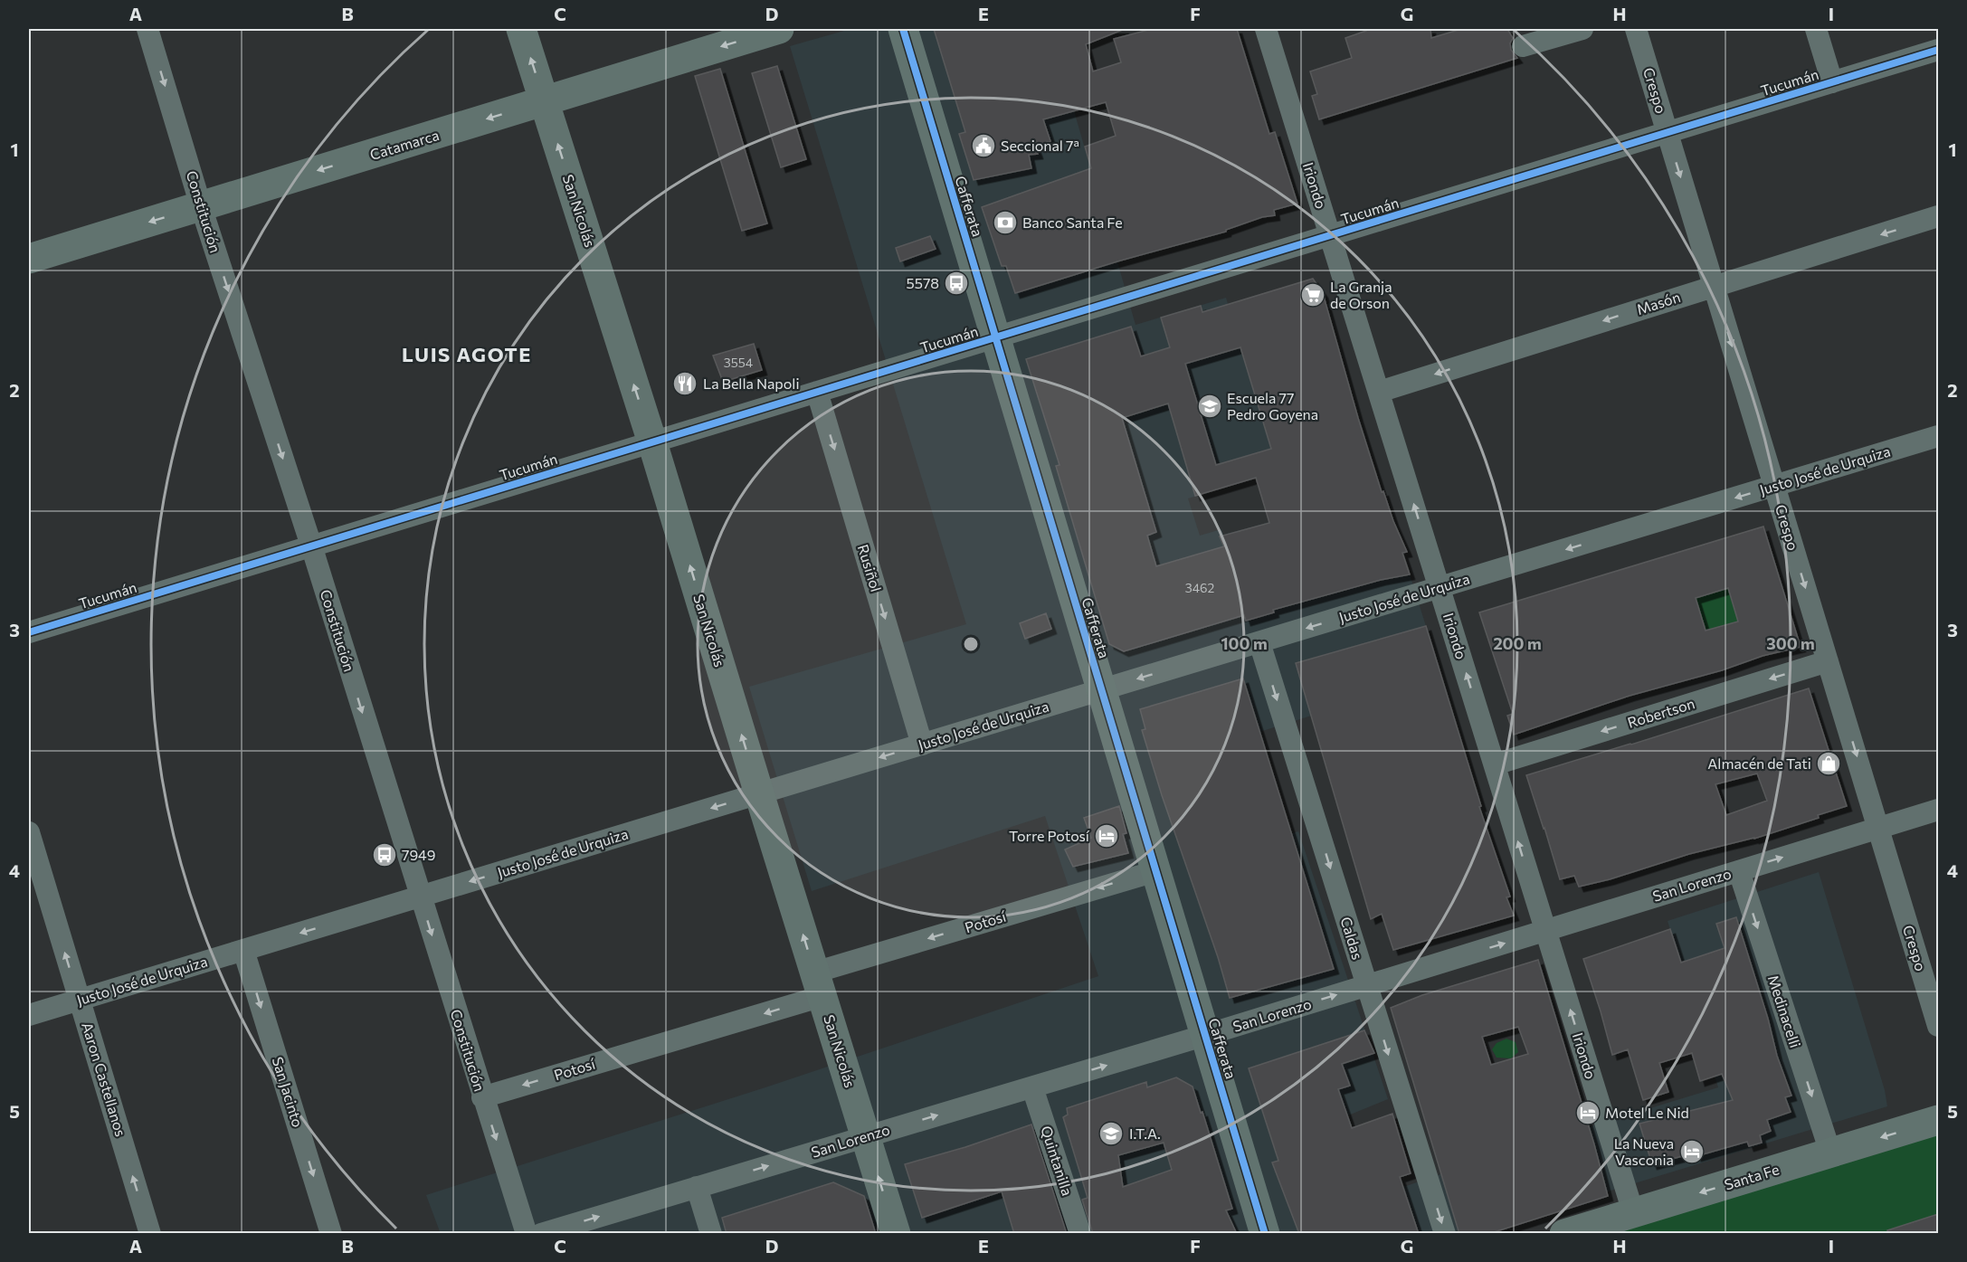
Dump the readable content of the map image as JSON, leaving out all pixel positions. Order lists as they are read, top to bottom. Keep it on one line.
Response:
{"streets":{"main road":["Catamarca","Cafferata","San Nicolás","Santa Fe"],"street":["Tucumán","Crespo","Iriondo","Constitución","Masón","Justo José de Urquiza","Rusiñol","Robertson","San Lorenzo","Potosí","Caldas","Medinacelli","Aaron Castellanos","San Jacinto","Quintanilla"]},"crossings":[["Tucumán","Crespo"],["Tucumán","Iriondo"],["Tucumán","Cafferata"],["Tucumán","San Nicolás"],["Tucumán","Constitución"],["Tucumán","Rusiñol"],["Crespo","Masón"],["Crespo","Justo José de Urquiza"],["Crespo","Robertson"],["Crespo","San Lorenzo"],["Catamarca","San Nicolás"],["Catamarca","Constitución"],["Iriondo","Masón"],["Iriondo","Justo José de Urquiza"],["Iriondo","Robertson"],["Iriondo","San Lorenzo"],["Iriondo","Santa Fe"],["Cafferata","Justo José de Urquiza"],["Cafferata","San Lorenzo"],["Cafferata","Potosí"],["San Nicolás","Justo José de Urquiza"],["San Nicolás","San Lorenzo"],["San Nicolás","Potosí"],["Constitución","Justo José de Urquiza"],["Constitución","Potosí"],["Justo José de Urquiza","Rusiñol"],["Justo José de Urquiza","Caldas"],["Justo José de Urquiza","Aaron Castellanos"],["Justo José de Urquiza","San Jacinto"],["San Lorenzo","Caldas"],["San Lorenzo","Medinacelli"],["San Lorenzo","Quintanilla"],["Medinacelli","Santa Fe"]],"one_way":["Crespo","Catamarca","Iriondo","San Nicolás","Constitución","Masón","Justo José de Urquiza","Rusiñol","Robertson","San Lorenzo","Potosí","Caldas","Medinacelli","Aaron Castellanos","San Jacinto","Santa Fe"],"districts":["LUIS AGOTE"],"places":{"public building":["Seccional 7ª"],"bank":["Banco Santa Fe"],"bus stop":["5578","7949"],"supermarket":["La Granja de Orson"],"restaurant":["La Bella Napoli"],"school or university":["Escuela 77 Pedro Goyena","I.T.A."],"shop":["Almacén de Tati"],"hotel":["Torre Potosí","Motel Le Nid","La Nueva Vasconia"]},"house_numbers":["3554","3462"],"grid":{"columns":["A","B","C","D","E","F","G","H","I"],"rows":["1","2","3","4","5"]},"rings":["100 m","200 m","300 m"]}
